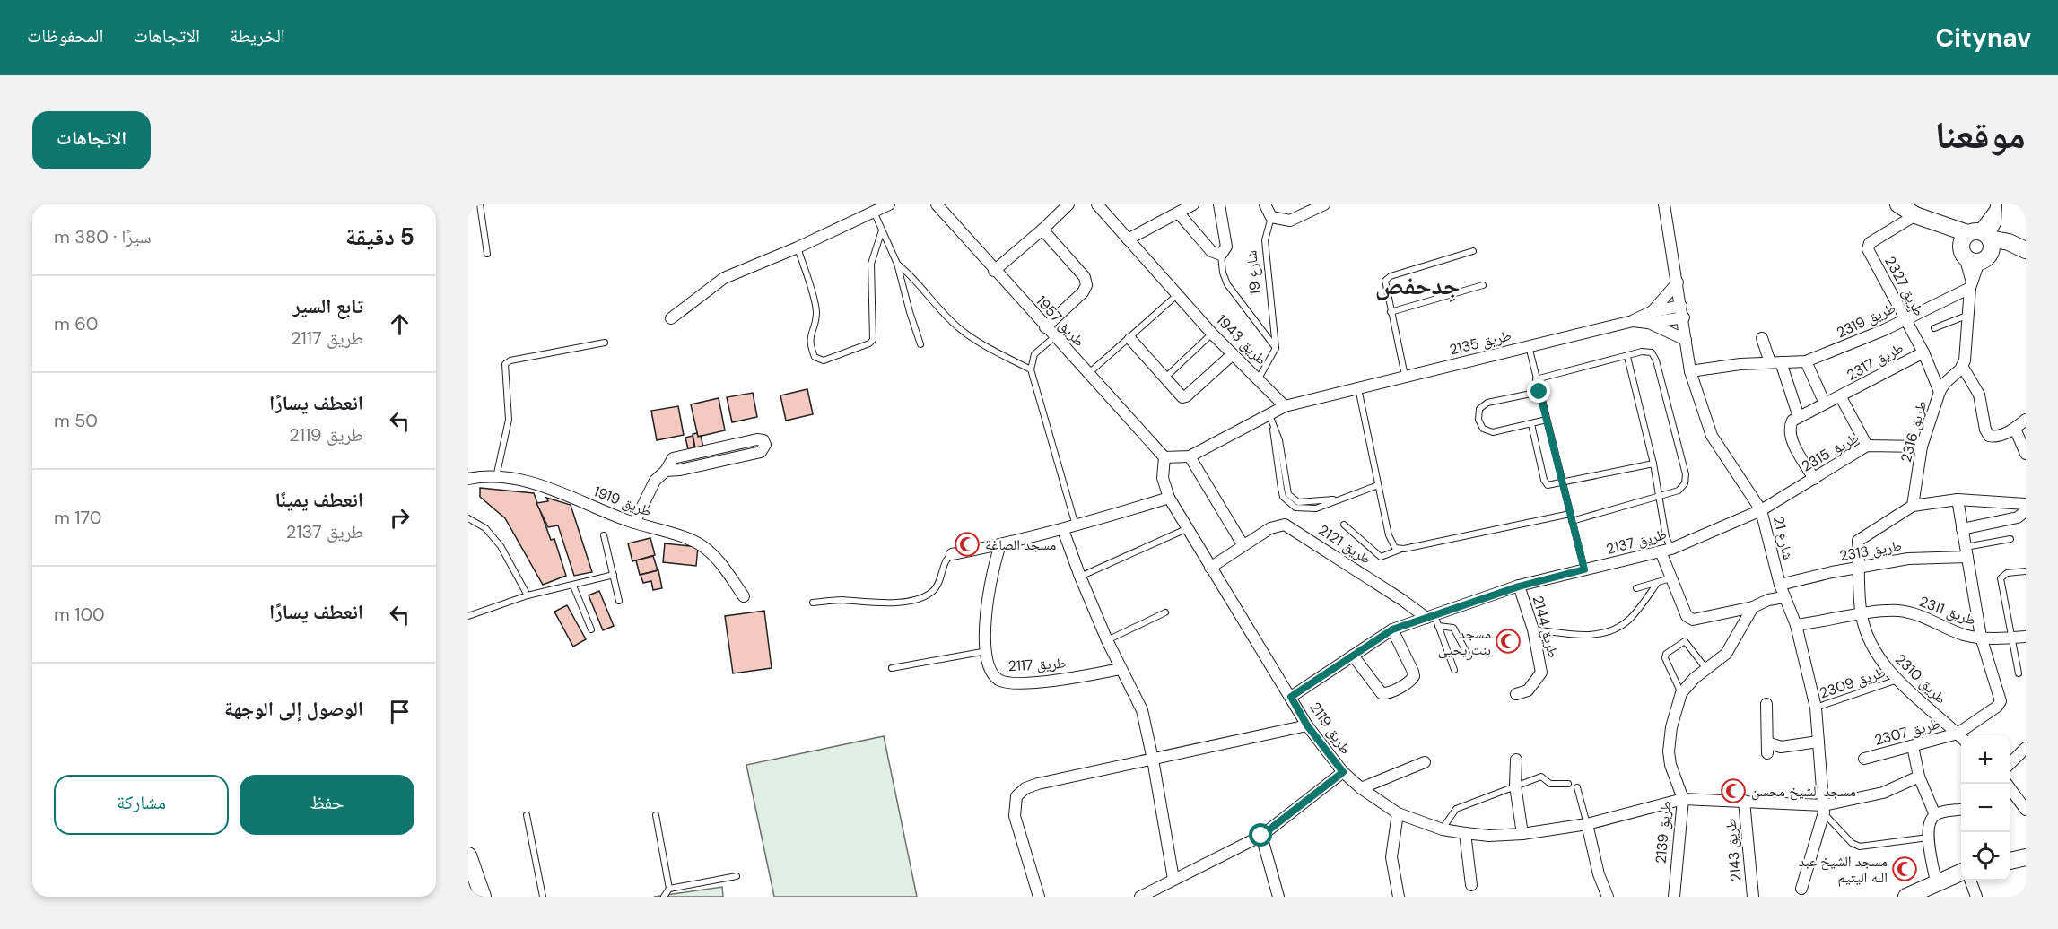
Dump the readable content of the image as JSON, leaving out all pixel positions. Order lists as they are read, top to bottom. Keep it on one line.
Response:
{"streets":{"street":["طريق 2327","طريق 2319","طريق 1957","طريق 1943","طريق 2135","طريق 2317","طريق 2316","طريق 2315","طريق 1919","شارع 21","طريق 2137","طريق 2121","طريق 2313","طريق 2311","طريق 2144","طريق 2117","طريق 2310","طريق 2119","طريق 2307","طريق 2139","طريق 2143"],"lane":["شارع 19","طريق 2309"]},"crossings":[["طريق 2327","طريق 2319"],["طريق 2327","طريق 2317"],["طريق 2327","طريق 2316"],["طريق 2319","شارع 21"],["طريق 1957","طريق 2119"],["طريق 1943","طريق 2135"],["طريق 2135","شارع 21"],["طريق 2317","طريق 2315"],["طريق 2316","طريق 2315"],["طريق 2315","شارع 21"],["طريق 2315","طريق 2137"],["شارع 21","طريق 2137"],["شارع 21","طريق 2313"],["شارع 21","طريق 2311"],["شارع 21","طريق 2309"],["شارع 21","طريق 2119"],["طريق 2137","طريق 2121"],["طريق 2137","طريق 2144"],["طريق 2137","طريق 2119"],["طريق 2121","طريق 2119"],["طريق 2313","طريق 2310"],["طريق 2311","طريق 2310"],["طريق 2311","طريق 2307"],["طريق 2310","طريق 2309"],["طريق 2310","طريق 2307"],["طريق 2119","طريق 2139"],["طريق 2119","طريق 2143"]],"districts":["جِدحفص"],"places":{"mosque":["مسجد الصاغة","مسجد بنت يحيى","مسجد الشيخ محسن","مسجد الشيخ عبد الله اليتيم"]},"page":{"header":"Citynav","nav":["الخريطة","الاتجاهات","المحفوظات"],"title":"موقعنا","buttons":["الاتجاهات",["حفظ","مشاركة"]],"heading":["5 دقيقة","سيرًا · 380 m"],"list":[["تابع السير","طريق 2117","60 m"],["انعطف يسارًا","طريق 2119","50 m"],["انعطف يمينًا","طريق 2137","170 m"],["انعطف يسارًا","100 m"],"الوصول إلى الوجهة"],"map_buttons":["+","−"]}}
